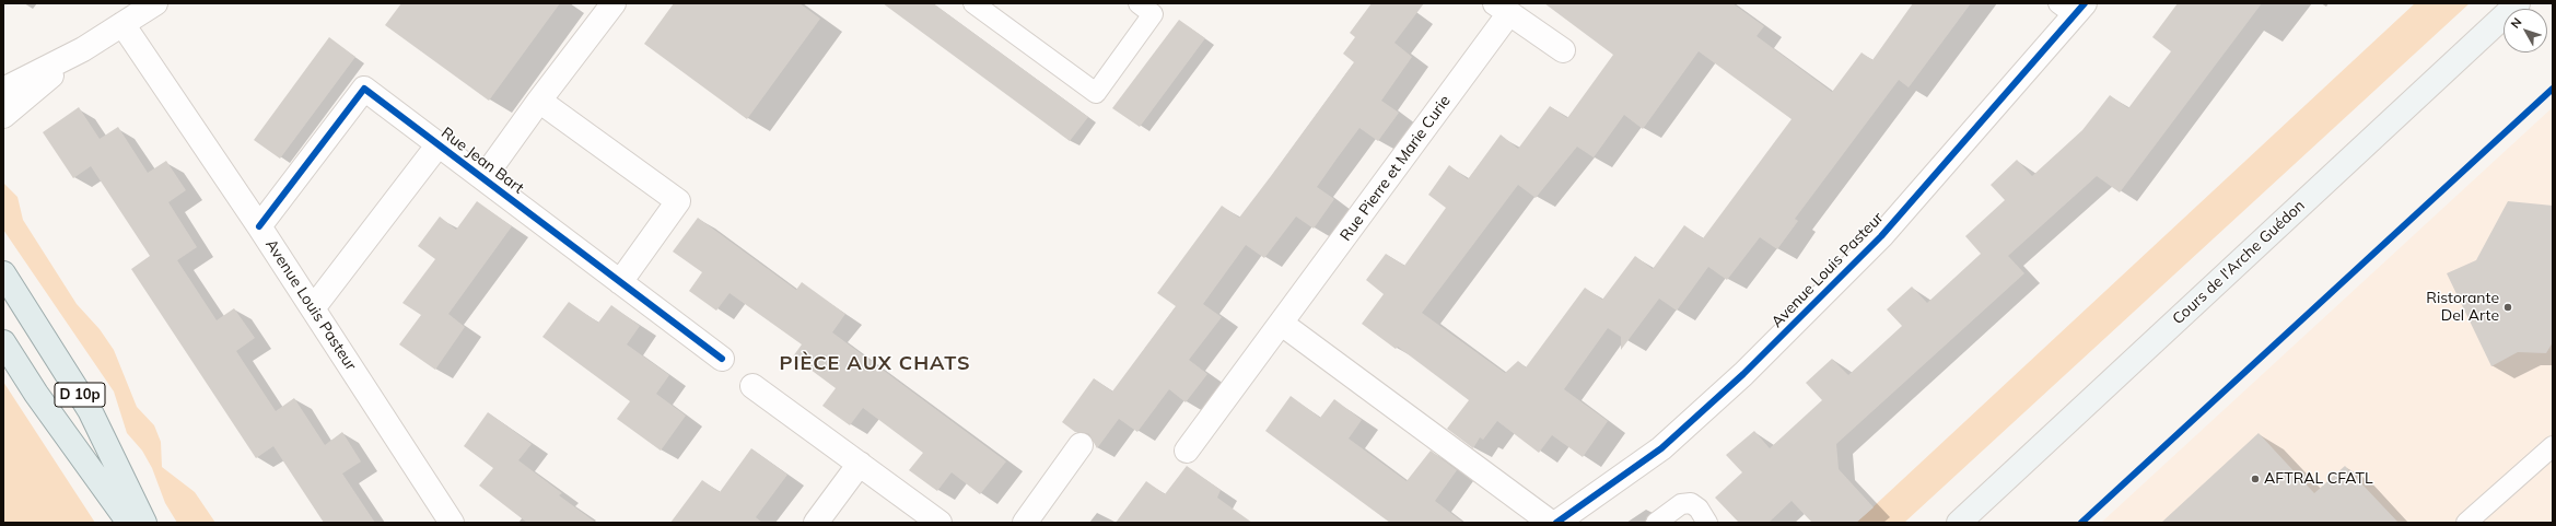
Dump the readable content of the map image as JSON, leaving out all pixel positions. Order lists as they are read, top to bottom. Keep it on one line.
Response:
{"streets":{"main road":["Cours de l'Arche Guédon","D 10p"],"street":["Rue Jean Bart","Rue Pierre et Marie Curie","Avenue Louis Pasteur"]},"crossings":[["Rue Jean Bart","Avenue Louis Pasteur"]],"districts":["PIÈCE AUX CHATS"],"places":["Ristorante Del Arte","AFTRAL CFATL"],"north":"top left"}
